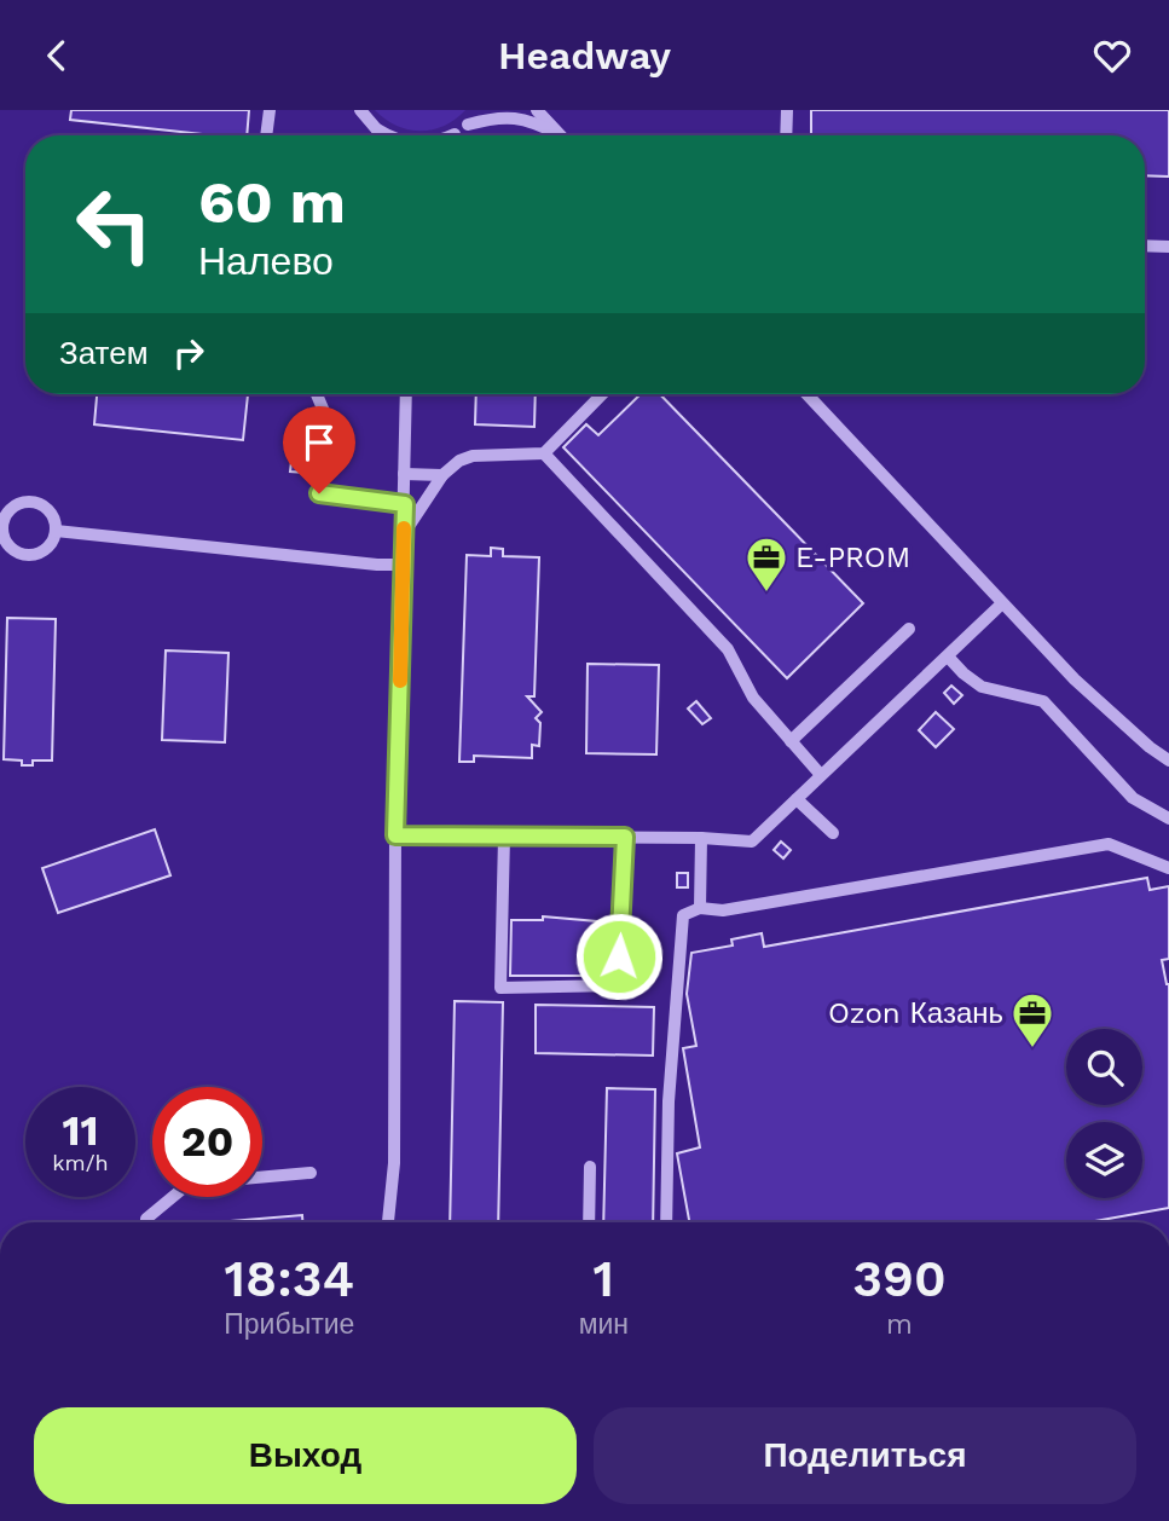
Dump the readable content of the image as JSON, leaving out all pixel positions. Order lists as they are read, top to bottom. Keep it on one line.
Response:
{"places":{"office":["E-PROM","Ozon Казань"]},"page":{"header":"Headway","turn":["60 m","Налево"],"then":"Затем","speed":"11 km/h","limit":"20","eta":["18:34","Прибытие","1","мин","390","m"],"buttons":["Выход","Поделиться"]}}
